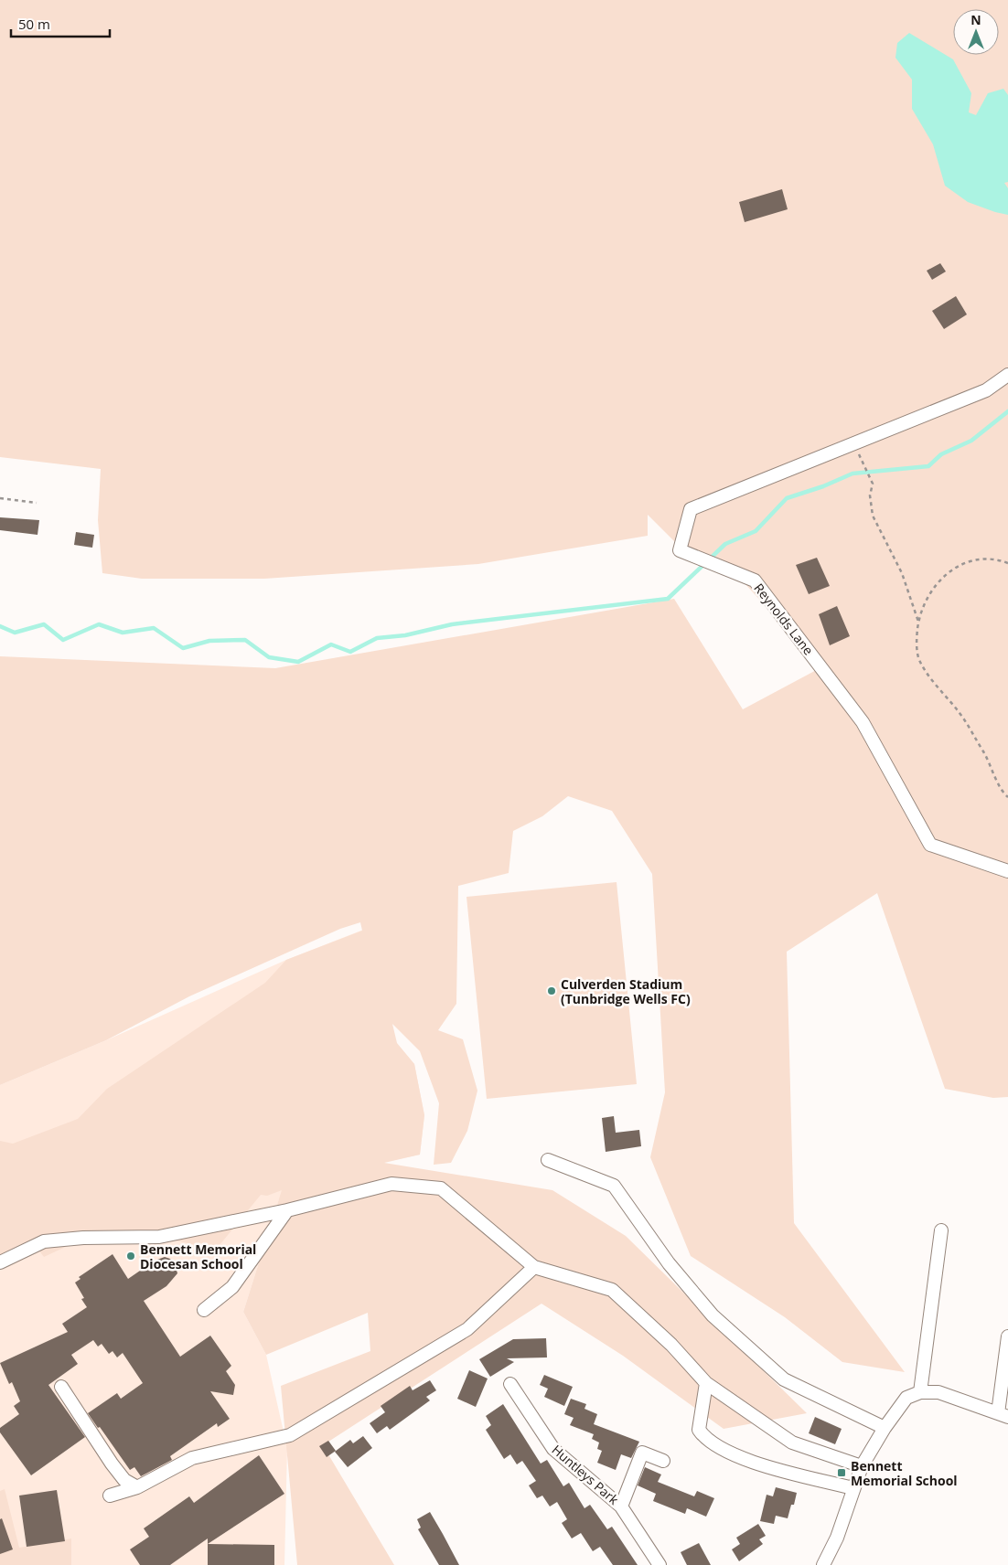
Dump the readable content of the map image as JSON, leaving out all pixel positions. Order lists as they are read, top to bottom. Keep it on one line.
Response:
{"streets":{"street":["Reynolds Lane","Huntleys Park"]},"places":{"other":["Culverden Stadium (Tunbridge Wells FC)","Bennett Memorial Diocesan School"],"transit":["Bennett Memorial School"]},"scale_bar":"50 m","north":"top"}
